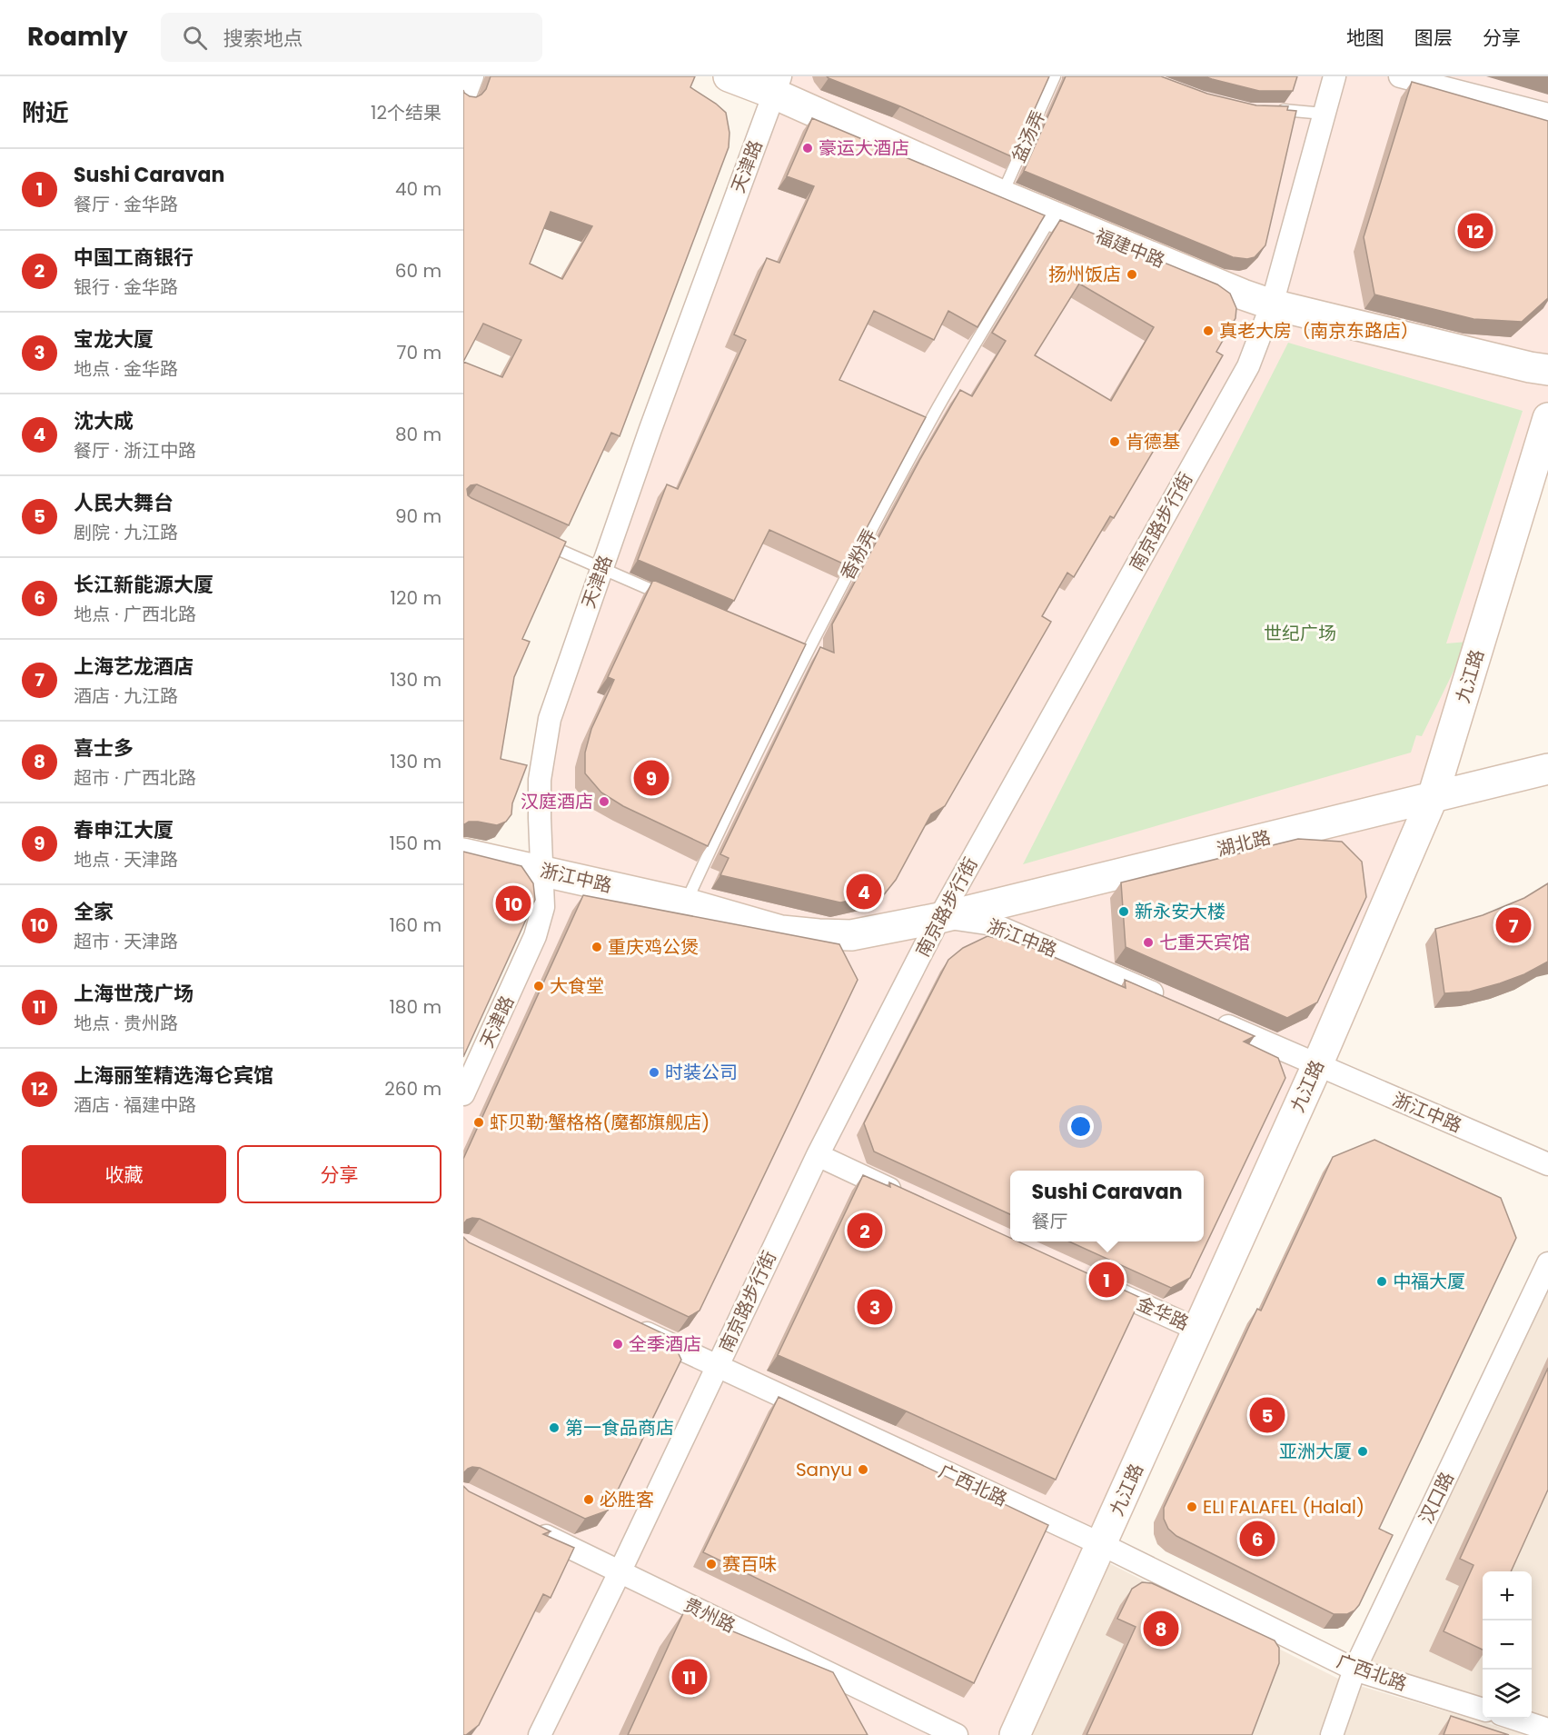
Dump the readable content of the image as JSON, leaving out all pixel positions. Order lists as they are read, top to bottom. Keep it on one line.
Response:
{"streets":{"street":["天津路","福建中路","南京路步行街","九江路","湖北路","浙江中路","金华路","广西北路","汉口路","贵州路"],"lane":["盆汤弄","香粉弄"]},"crossings":[["盆汤弄","福建中路"],["天津路","福建中路"],["天津路","浙江中路"],["福建中路","南京路步行街"],["福建中路","香粉弄"],["南京路步行街","湖北路"],["南京路步行街","浙江中路"],["南京路步行街","广西北路"],["南京路步行街","贵州路"],["香粉弄","浙江中路"],["九江路","湖北路"],["九江路","浙江中路"],["九江路","金华路"],["九江路","广西北路"],["湖北路","浙江中路"],["广西北路","汉口路"]],"parks":["世纪广场"],"places":["豪运大酒店","扬州饭店","真老大房（南京东路店）","肯德基","汉庭酒店","新永安大楼","七重天宾馆","重庆鸡公煲","大食堂","时装公司","虾贝勒·蟹格格(魔都旗舰店)","中福大厦","全季酒店","第一食品商店","亚洲大厦","Sanyu","必胜客","ELI FALAFEL (Halal)","赛百味"],"page":{"header":"Roamly","search":"搜索地点","nav":["地图","图层","分享"],"heading":["附近","12个结果"],"list":[{"mark":"1","name":"Sushi Caravan","note":"餐厅 · 金华路","value":"40 m"},{"mark":"2","name":"中国工商银行","note":"银行 · 金华路","value":"60 m"},{"mark":"3","name":"宝龙大厦","note":"地点 · 金华路","value":"70 m"},{"mark":"4","name":"沈大成","note":"餐厅 · 浙江中路","value":"80 m"},{"mark":"5","name":"人民大舞台","note":"剧院 · 九江路","value":"90 m"},{"mark":"6","name":"长江新能源大厦","note":"地点 · 广西北路","value":"120 m"},{"mark":"7","name":"上海艺龙酒店","note":"酒店 · 九江路","value":"130 m"},{"mark":"8","name":"喜士多","note":"超市 · 广西北路","value":"130 m"},{"mark":"9","name":"春申江大厦","note":"地点 · 天津路","value":"150 m"},{"mark":"10","name":"全家","note":"超市 · 天津路","value":"160 m"},{"mark":"11","name":"上海世茂广场","note":"地点 · 贵州路","value":"180 m"},{"mark":"12","name":"上海丽笙精选海仑宾馆","note":"酒店 · 福建中路","value":"260 m"}],"pins":["12","9","4","10","7","2","1","3","5","6","8","11"],"buttons":["收藏","分享"],"popup":["Sushi Caravan","餐厅"],"map_buttons":["+","−"]}}
